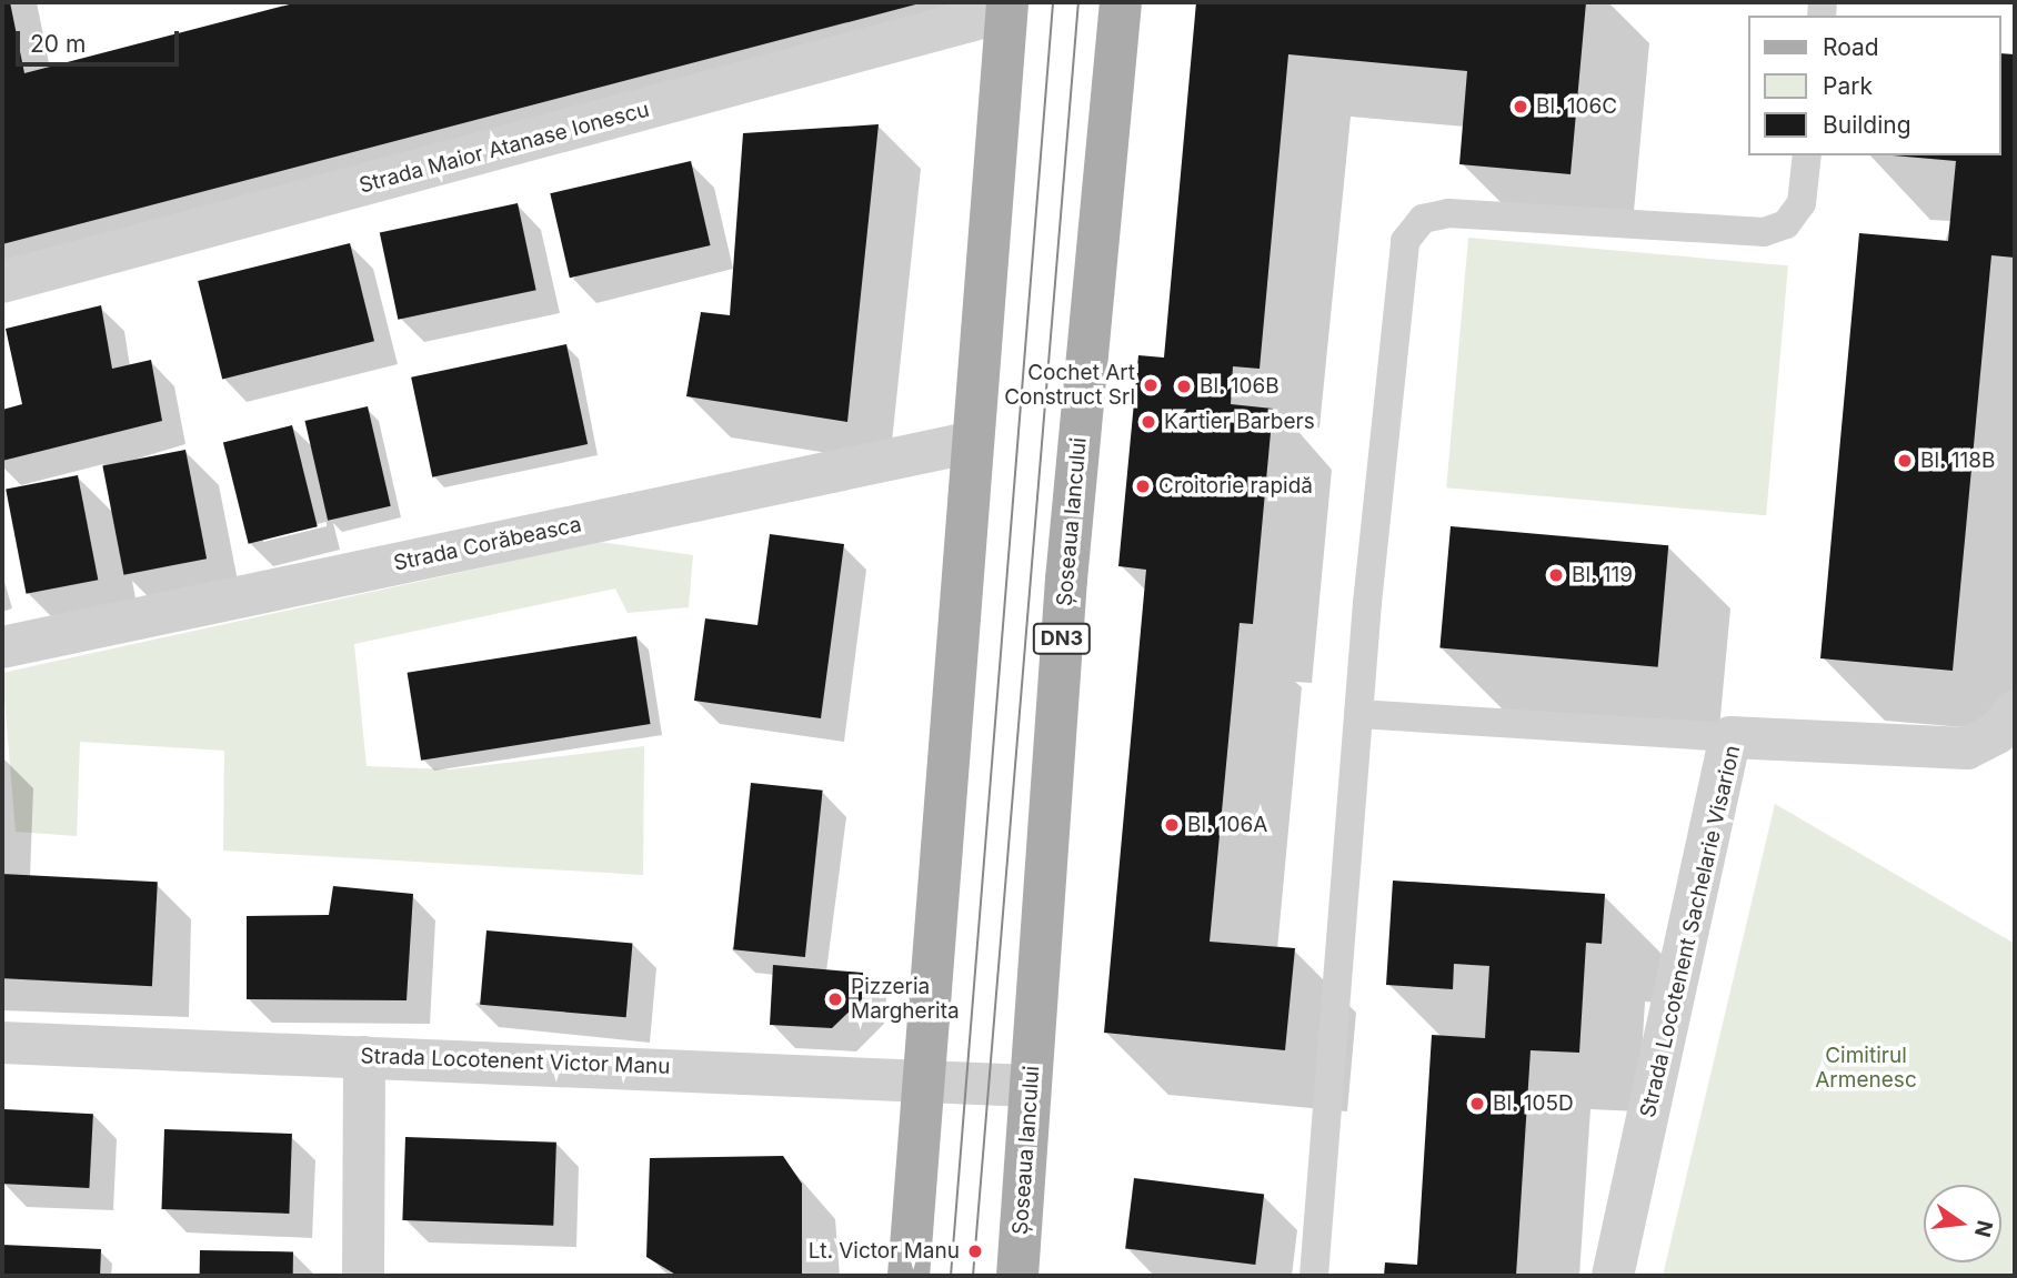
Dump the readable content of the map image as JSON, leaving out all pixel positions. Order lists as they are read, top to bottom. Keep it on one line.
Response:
{"streets":{"main road":["Șoseaua Iancului","DN3"],"street":["Strada Maior Atanase Ionescu","Strada Corăbeasca","Strada Locotenent Sachelarie Visarion","Strada Locotenent Victor Manu"]},"crossings":[["Șoseaua Iancului","Strada Locotenent Victor Manu"]],"parks":["Cimitirul Armenesc"],"places":["Bl. 106C","Cochet Art Construct Srl","Bl. 106B","Kartier Barbers","Bl. 118B","Croitorie rapidă","Bl. 119","Bl. 106A","Pizzeria Margherita","Bl. 105D","Lt. Victor Manu"],"legend":["Road","Park","Building"],"scale_bar":"20 m","north":"right"}
